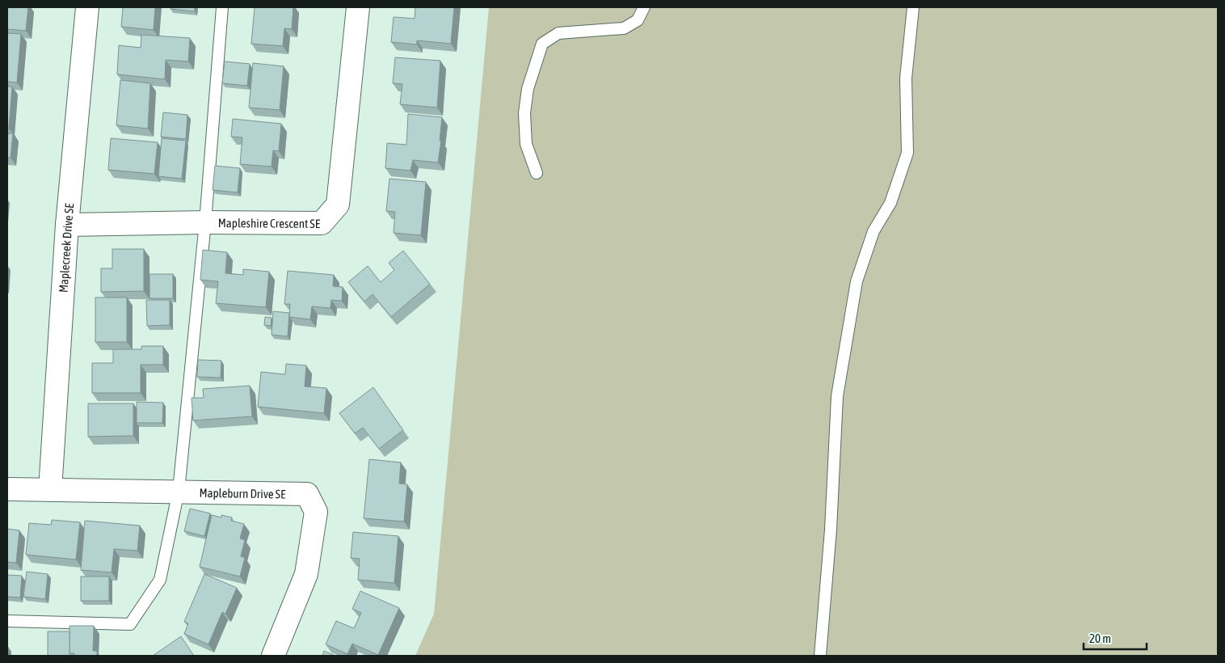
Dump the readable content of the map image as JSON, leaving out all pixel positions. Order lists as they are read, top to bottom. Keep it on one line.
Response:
{"streets":{"street":["Mapleshire Crescent SE","Maplecreek Drive SE","Mapleburn Drive SE"]},"crossings":[["Mapleshire Crescent SE","Maplecreek Drive SE"],["Maplecreek Drive SE","Mapleburn Drive SE"]],"scale_bar":"20 m"}
